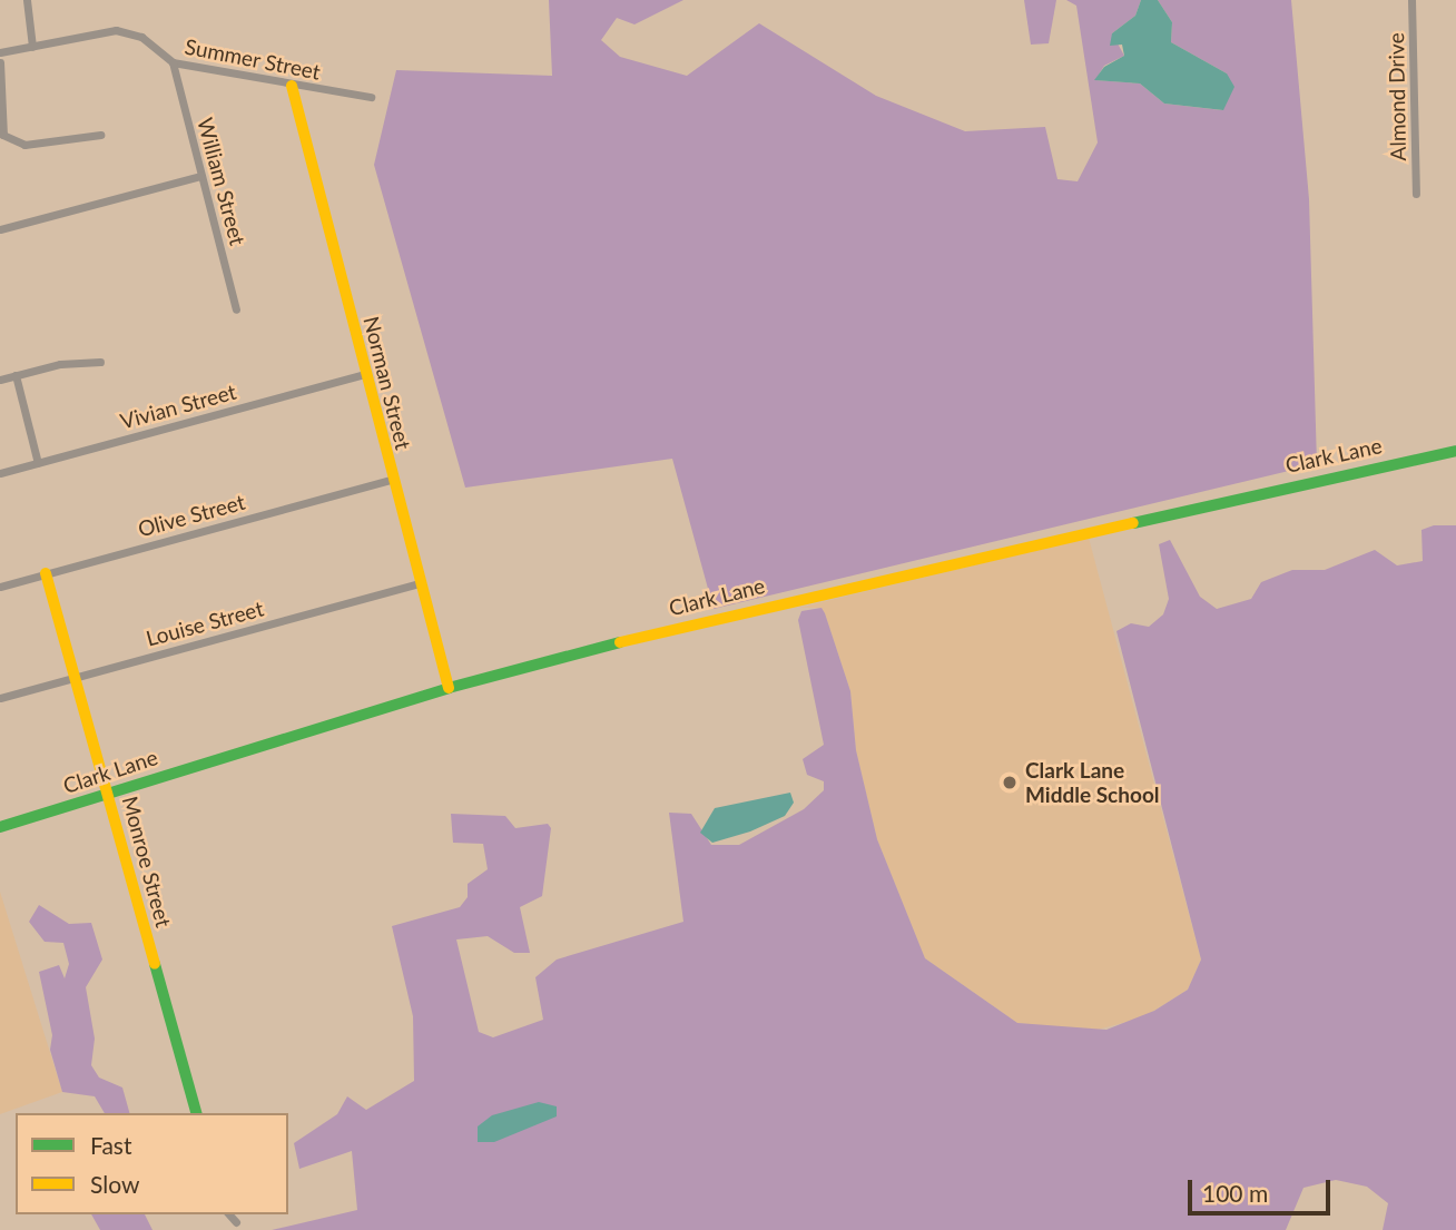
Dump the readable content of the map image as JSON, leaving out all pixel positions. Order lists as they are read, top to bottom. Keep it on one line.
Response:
{"streets":{"main road":["Norman Street","Clark Lane","Monroe Street"],"street":["Summer Street","Almond Drive","William Street","Vivian Street","Olive Street","Louise Street"]},"crossings":[["Summer Street","William Street"],["Summer Street","Norman Street"],["Norman Street","Vivian Street"],["Norman Street","Clark Lane"],["Norman Street","Olive Street"],["Norman Street","Louise Street"],["Clark Lane","Monroe Street"],["Olive Street","Monroe Street"],["Louise Street","Monroe Street"]],"places":["Clark Lane Middle School"],"legend":["Fast","Slow"],"scale_bar":"100 m"}
